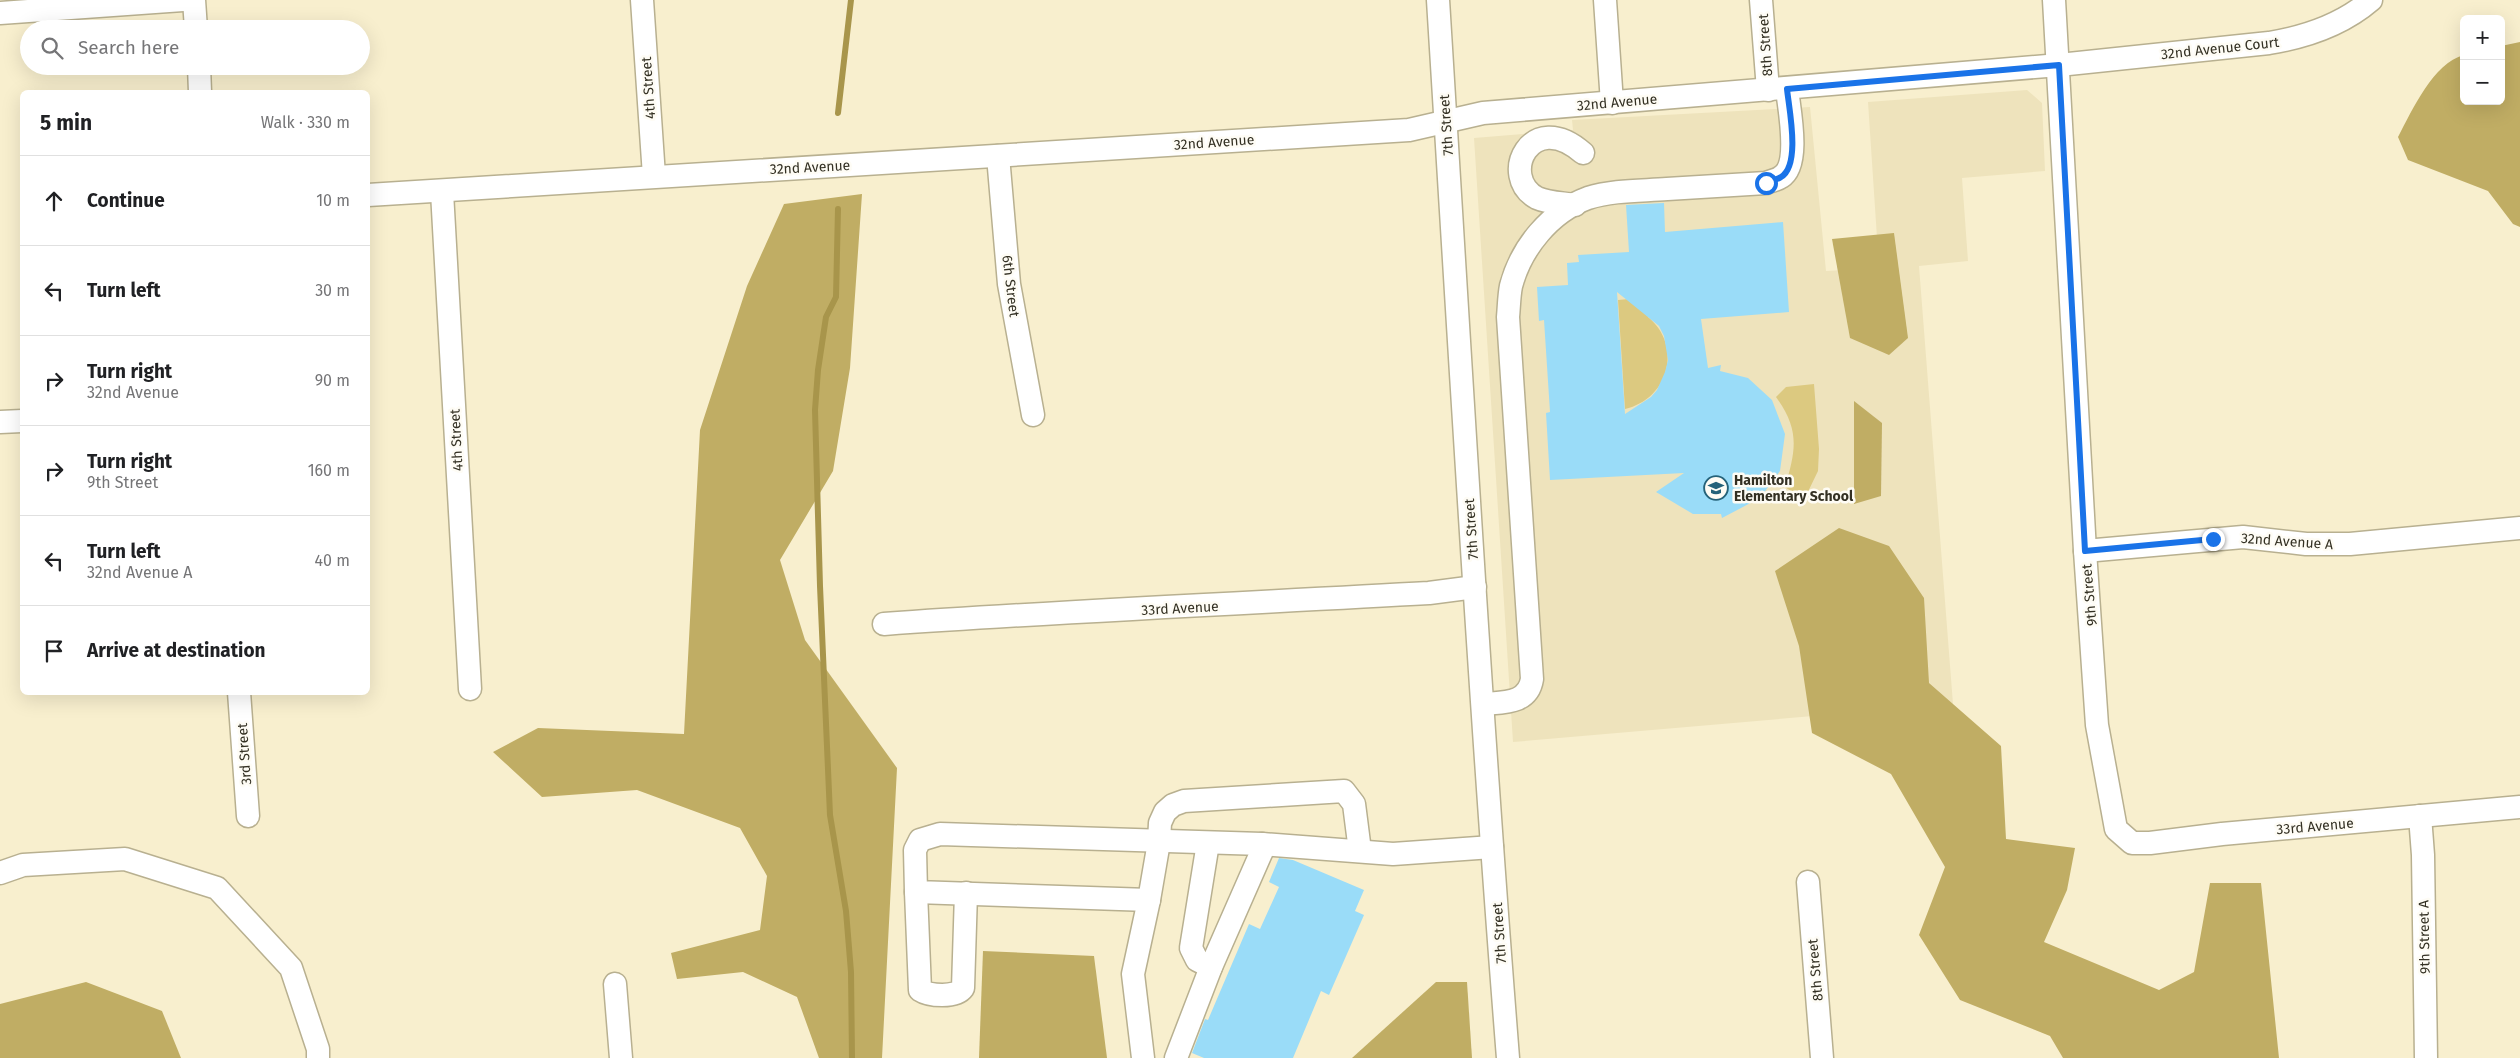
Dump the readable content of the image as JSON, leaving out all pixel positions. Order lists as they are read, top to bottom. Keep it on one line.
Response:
{"streets":{"street":["8th Street","32nd Avenue Court","4th Street","32nd Avenue","7th Street","6th Street","32nd Avenue A","9th Street","33rd Avenue","3rd Street","9th Street A"]},"crossings":[["8th Street","32nd Avenue"],["8th Street","7th Street"],["32nd Avenue Court","32nd Avenue"],["32nd Avenue Court","9th Street"],["4th Street","32nd Avenue"],["32nd Avenue","7th Street"],["32nd Avenue","6th Street"],["32nd Avenue","9th Street"],["7th Street","33rd Avenue"],["32nd Avenue A","9th Street"],["9th Street","33rd Avenue"],["33rd Avenue","9th Street A"]],"places":{"school or university":["Hamilton Elementary School"]},"page":{"map_buttons":["+","−"],"search":"Search here","heading":["5 min","Walk · 330 m"],"list":[["Continue","10 m"],["Turn left","30 m"],["Turn right","32nd Avenue","90 m"],["Turn right","9th Street","160 m"],["Turn left","32nd Avenue A","40 m"],"Arrive at destination"]}}
